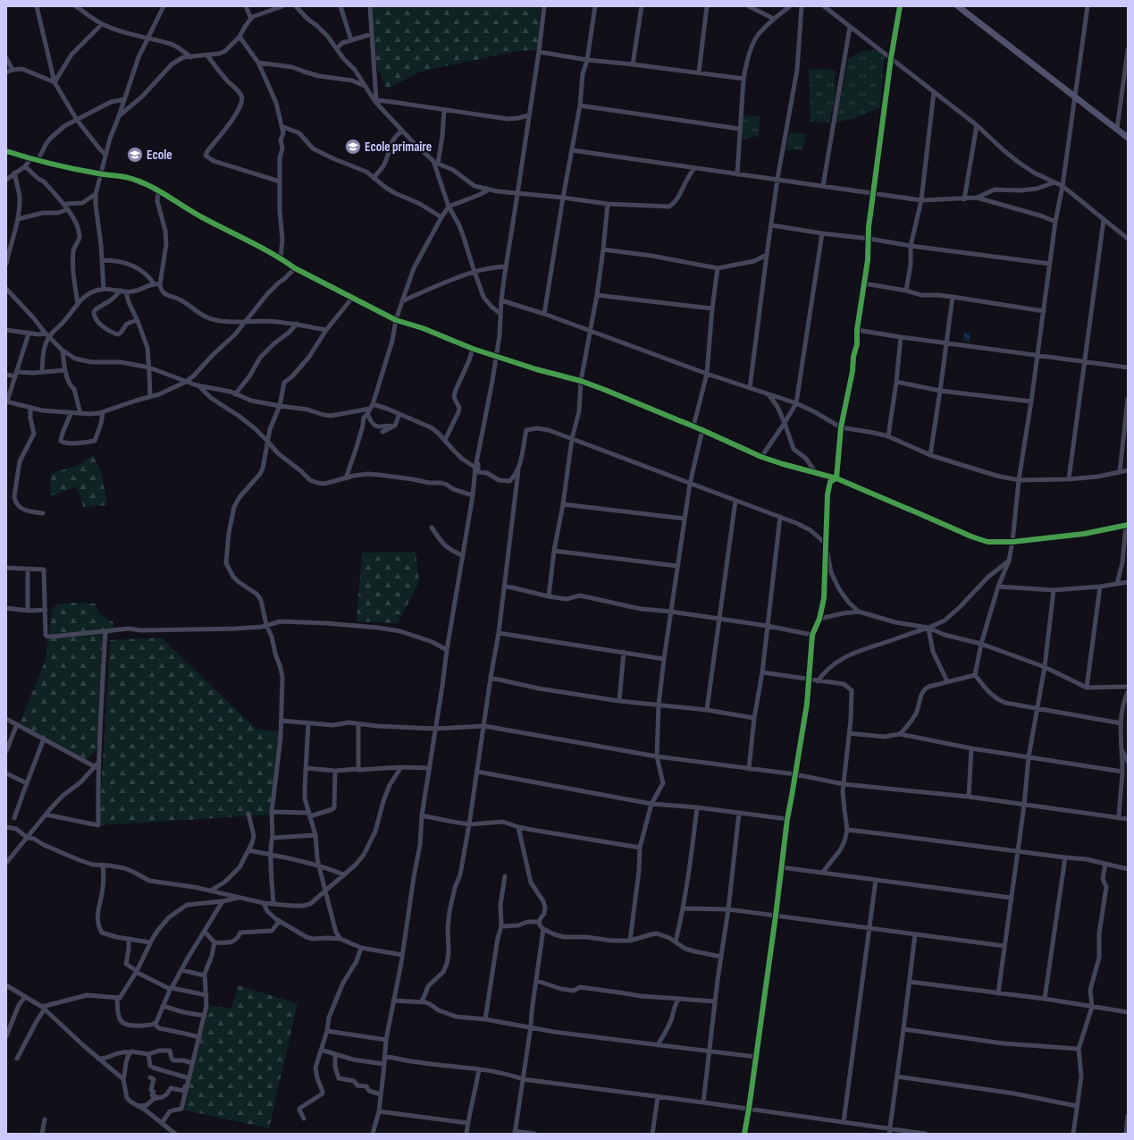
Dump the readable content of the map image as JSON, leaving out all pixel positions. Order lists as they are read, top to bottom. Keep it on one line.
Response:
{"places":{"school or university":["Ecole primaire","Ecole"]}}
